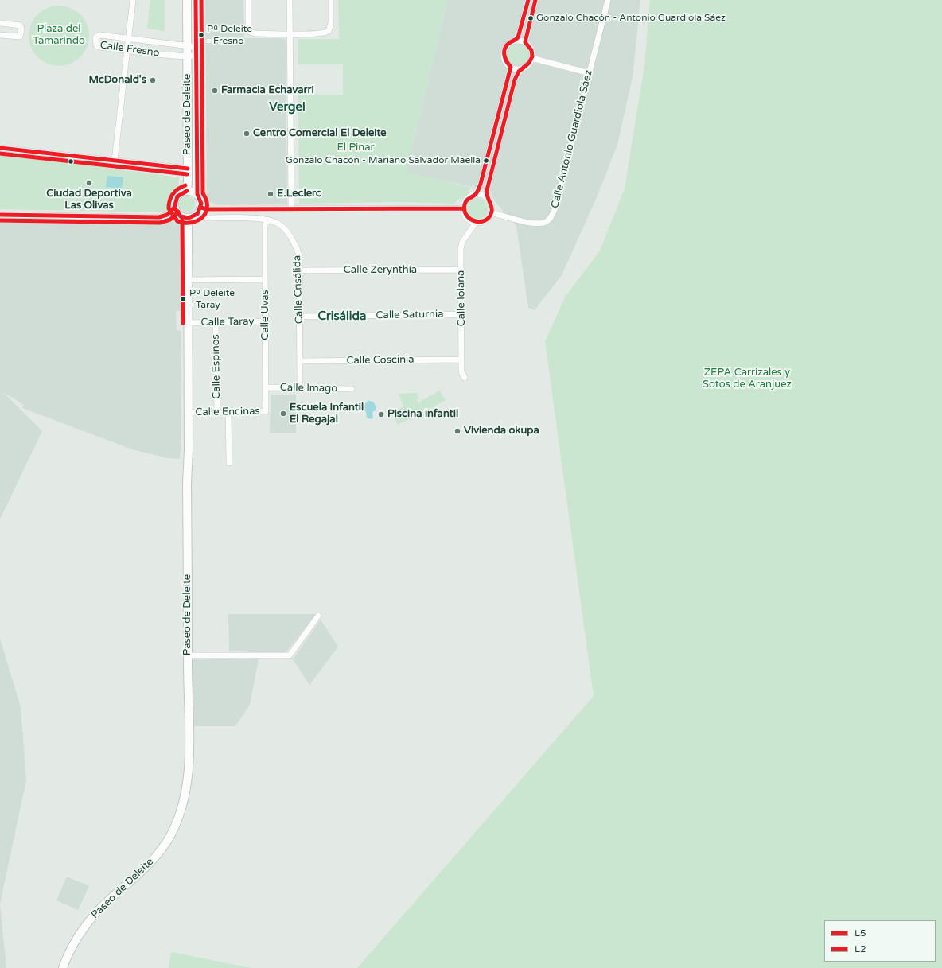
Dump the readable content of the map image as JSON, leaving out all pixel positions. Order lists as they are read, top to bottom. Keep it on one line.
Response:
{"streets":{"main road":["Paseo de Deleite"],"street":["Calle Fresno","Calle Antonio Guardiola Sáez","Calle Zerynthia","Calle Crisálida","Calle Iolana","Calle Uvas","Calle Saturnia","Calle Taray","Calle Coscinia","Calle Espinos","Calle Imago","Calle Encinas"]},"crossings":[["Calle Fresno","Paseo de Deleite"],["Paseo de Deleite","Calle Crisálida"],["Paseo de Deleite","Calle Taray"],["Paseo de Deleite","Calle Encinas"],["Calle Antonio Guardiola Sáez","Calle Iolana"],["Calle Zerynthia","Calle Crisálida"],["Calle Zerynthia","Calle Iolana"],["Calle Crisálida","Calle Uvas"],["Calle Crisálida","Calle Saturnia"],["Calle Crisálida","Calle Coscinia"],["Calle Crisálida","Calle Imago"],["Calle Iolana","Calle Saturnia"],["Calle Iolana","Calle Coscinia"],["Calle Uvas","Calle Taray"],["Calle Uvas","Calle Imago"],["Calle Uvas","Calle Encinas"],["Calle Taray","Calle Espinos"],["Calle Espinos","Calle Encinas"]],"districts":["Vergel","Crisálida"],"parks":["Plaza del Tamarindo","El Pinar","ZEPA Carrizales y Sotos de Aranjuez"],"places":["Gonzalo Chacón - Antonio Guardiola Sáez","Pº Deleite - Fresno","McDonald's","Farmacia Echavarri","Centro Comercial El Deleite","Gonzalo Chacón - Mariano Salvador Maella","Ciudad Deportiva Las Olivas","E.Leclerc","Pº Deleite - Taray","Escuela Infantil El Regajal","Piscina infantil","Vivienda okupa"],"lines":["transit line L5","transit line L2"],"legend":["L5","L2"]}
